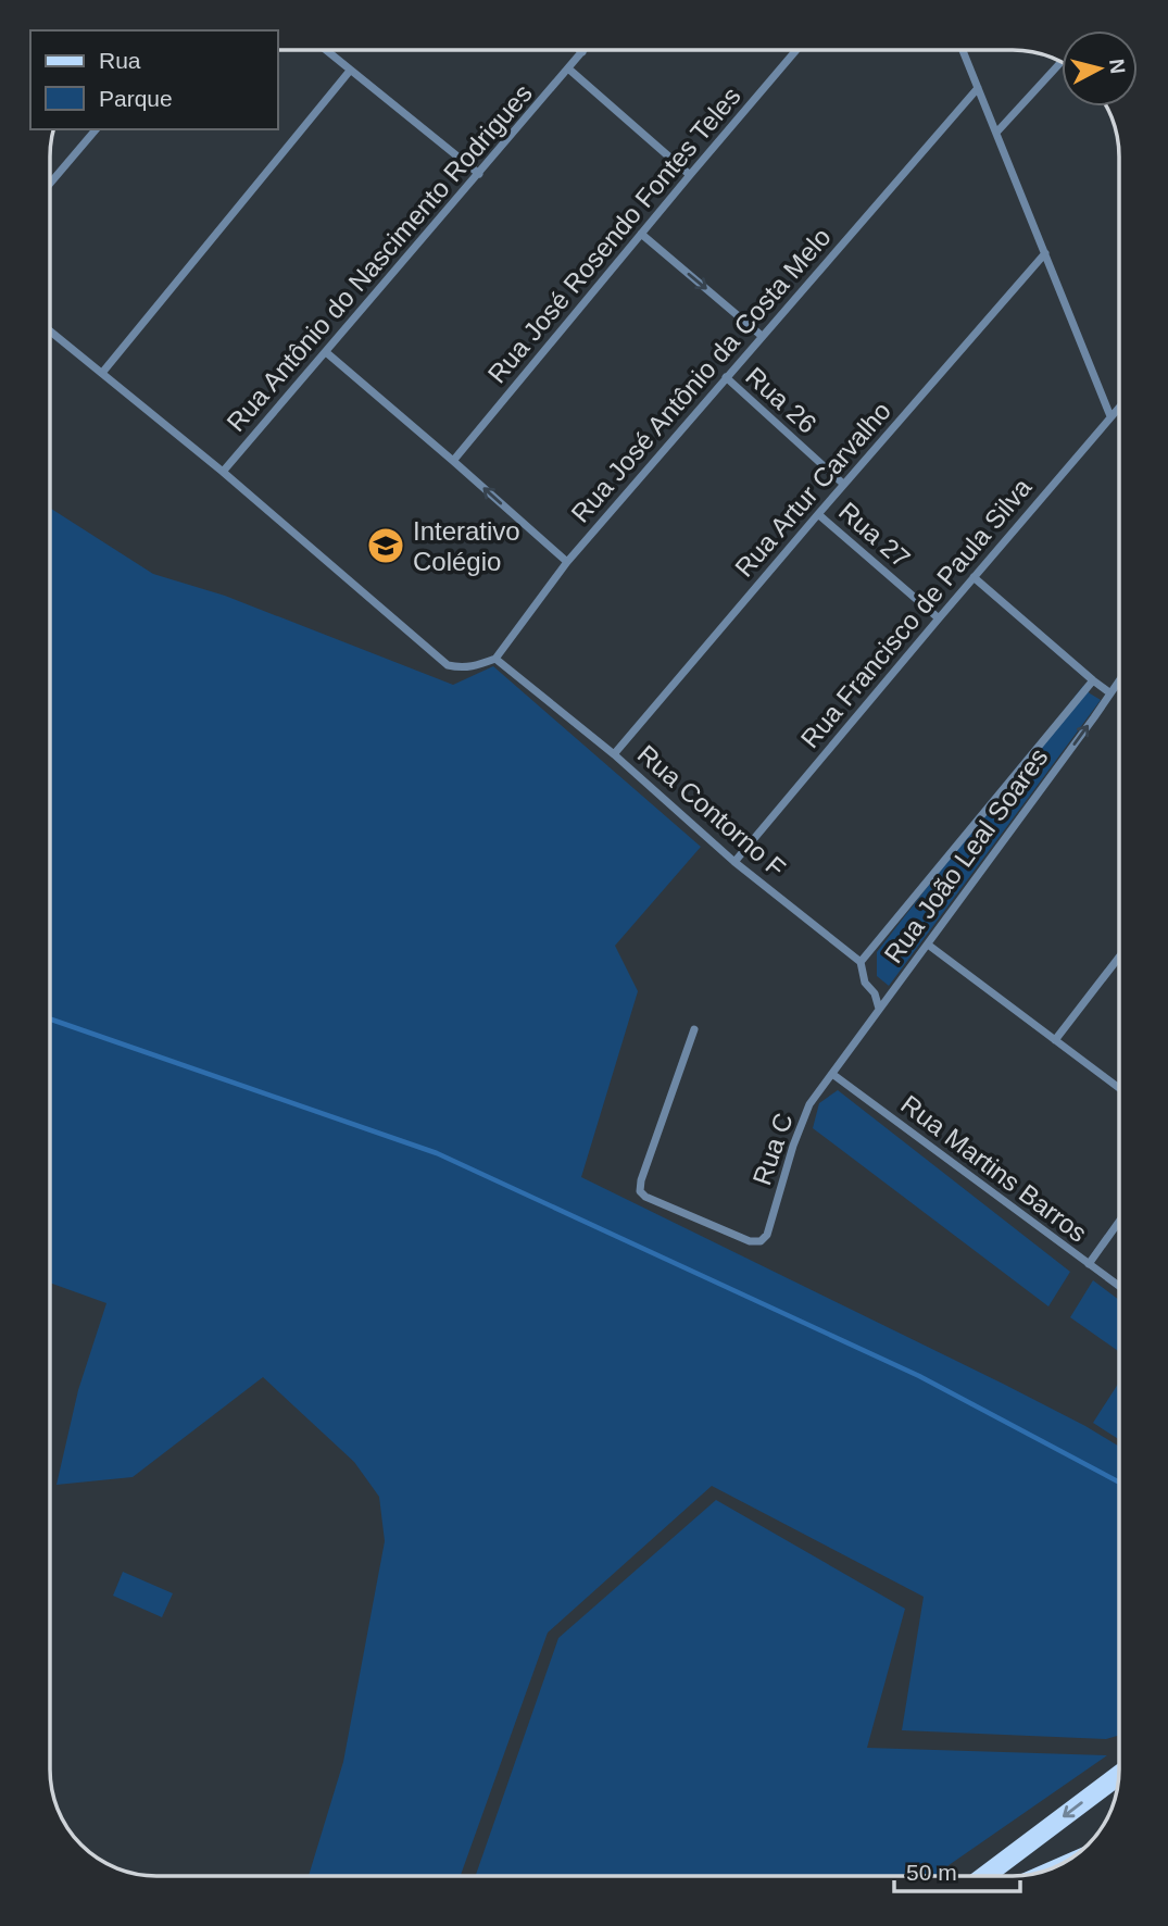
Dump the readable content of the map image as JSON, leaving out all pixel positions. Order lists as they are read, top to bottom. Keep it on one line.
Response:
{"streets":{"street":["Rua José Rosendo Fontes Teles","Rua Antônio do Nascimento Rodrigues","Rua José Antônio da Costa Melo","Rua 26","Rua Artur Carvalho","Rua 27","Rua Francisco de Paula Silva","Rua Contorno F","Rua João Leal Soares","Rua C","Rua Martins Barros"]},"crossings":[["Rua José Antônio da Costa Melo","Rua 26"],["Rua José Antônio da Costa Melo","Rua Contorno F"],["Rua 26","Rua Artur Carvalho"],["Rua Artur Carvalho","Rua 27"],["Rua Artur Carvalho","Rua Contorno F"],["Rua 27","Rua Francisco de Paula Silva"],["Rua Francisco de Paula Silva","Rua Contorno F"],["Rua Contorno F","Rua João Leal Soares"],["Rua João Leal Soares","Rua C"],["Rua João Leal Soares","Rua Martins Barros"],["Rua C","Rua Martins Barros"]],"places":{"school or university":["Interativo Colégio"]},"legend":["Rua","Parque"],"scale_bar":"50 m","north":"right"}
